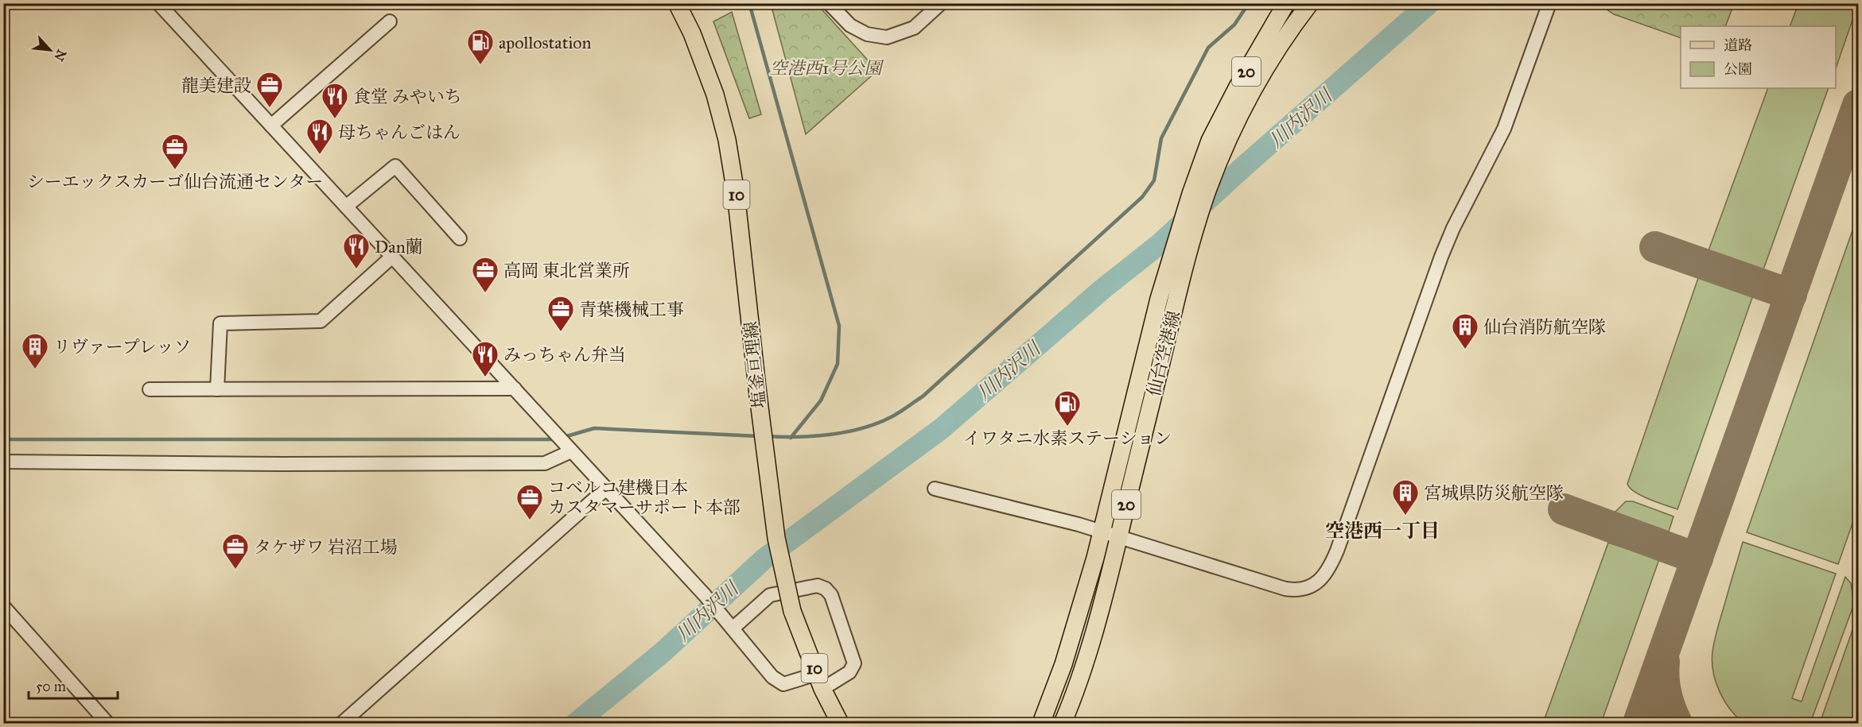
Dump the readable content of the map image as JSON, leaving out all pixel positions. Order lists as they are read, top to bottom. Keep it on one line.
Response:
{"streets":{"main road":["20","10","仙台空港線","塩釜亘理線"]},"districts":["空港西一丁目"],"water":["川内沢川"],"parks":["空港西1号公園"],"places":{"fuel station":["apollostation","イワタニ水素ステーション"],"office":["龍美建設","シーエックスカーゴ仙台流通センター","高岡 東北営業所","青葉機械工事","コベルコ建機日本 カスタマーサポート本部","タケザワ 岩沼工場"],"restaurant":["食堂 みやいち","母ちゃんごはん","Dan蘭","みっちゃん弁当"],"building":["仙台消防航空隊","リヴァープレッソ","宮城県防災航空隊"]},"legend":["道路","公園"],"scale_bar":"50 m","north":"bottom right"}
